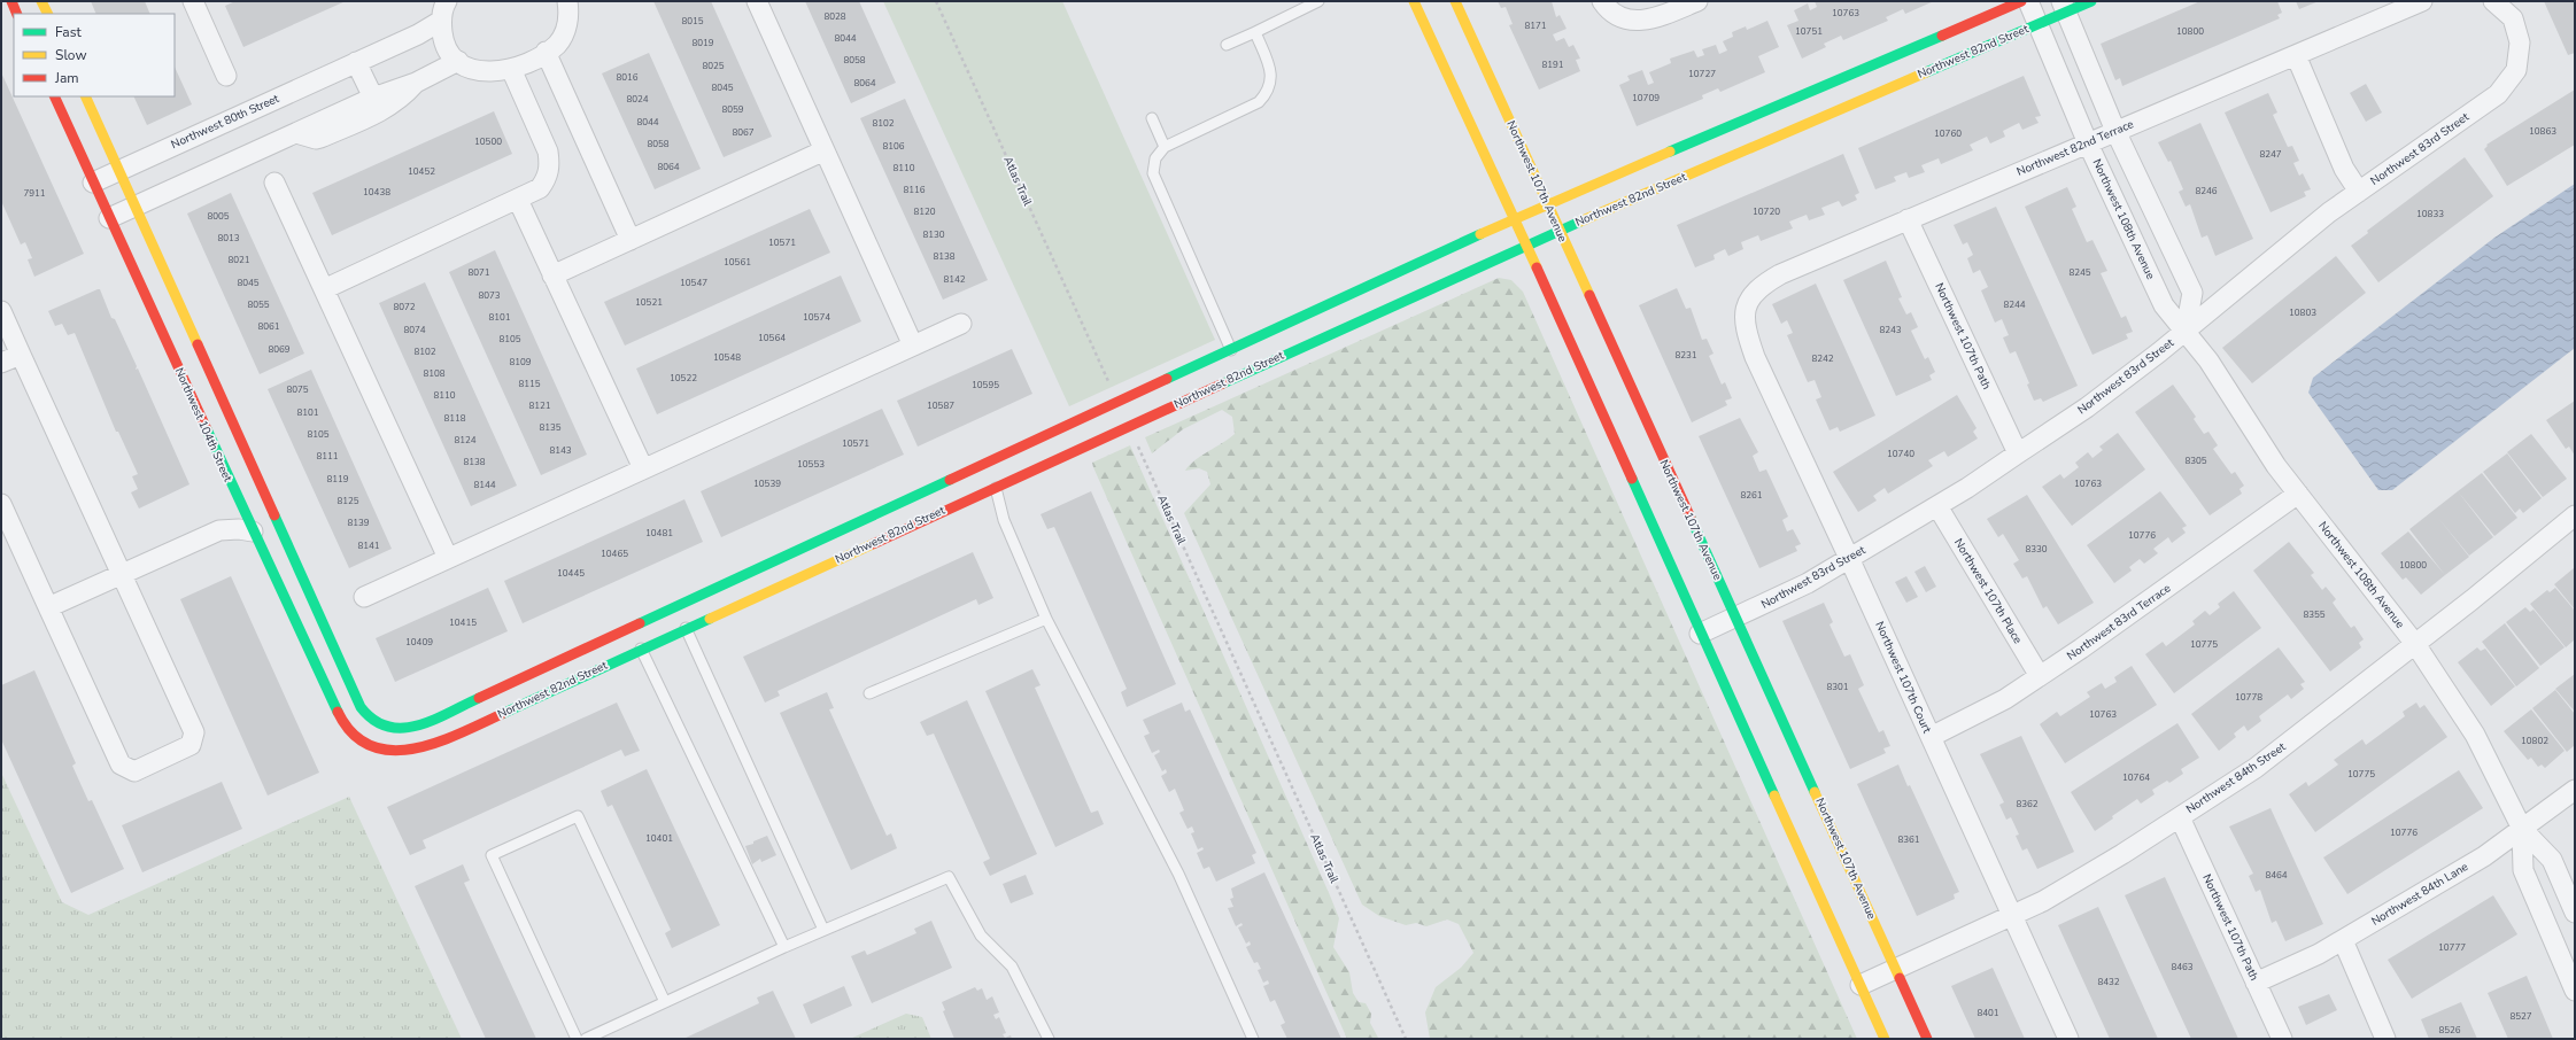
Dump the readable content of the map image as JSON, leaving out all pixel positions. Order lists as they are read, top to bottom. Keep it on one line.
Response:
{"streets":{"street":["Northwest 82nd Street","Northwest 80th Street","Northwest 82nd Terrace","Northwest 83rd Street","Northwest 107th Avenue","Northwest 108th Avenue","Northwest 107th Path","Northwest 104th Street","Northwest 107th Place","Northwest 83rd Terrace","Northwest 107th Court","Northwest 84th Street","Northwest 84th Lane"],"path":["Atlas Trail"]},"crossings":[["Northwest 82nd Street","Atlas Trail"],["Northwest 82nd Street","Northwest 107th Avenue"],["Northwest 82nd Street","Northwest 108th Avenue"],["Northwest 82nd Street","Northwest 104th Street"],["Northwest 80th Street","Northwest 104th Street"],["Northwest 82nd Terrace","Northwest 108th Avenue"],["Northwest 82nd Terrace","Northwest 107th Path"],["Northwest 82nd Terrace","Northwest 107th Court"],["Northwest 83rd Street","Northwest 107th Avenue"],["Northwest 83rd Street","Northwest 108th Avenue"],["Northwest 83rd Street","Northwest 107th Path"],["Northwest 83rd Street","Northwest 107th Place"],["Northwest 83rd Street","Northwest 107th Court"],["Northwest 107th Avenue","Northwest 84th Street"],["Northwest 108th Avenue","Northwest 83rd Terrace"],["Northwest 108th Avenue","Northwest 84th Street"],["Northwest 108th Avenue","Northwest 84th Lane"],["Northwest 107th Path","Northwest 84th Street"],["Northwest 107th Path","Northwest 84th Lane"],["Northwest 107th Place","Northwest 83rd Terrace"],["Northwest 83rd Terrace","Northwest 107th Court"],["Northwest 107th Court","Northwest 84th Street"]],"house_numbers":["10763","8028","8015","8171","10751","10800","8044","8019","8058","8191","8025","10727","8016","8064","8045","10709","8024","8059","8044","8102","10863","8067","10760","10500","8058","8106","8247","8064","8110","10452","8116","8246","10438","7911","8120","10720","10833","8005","8130","8013","10571","8138","8021","10561","8071","8245","8142","8045","10547","8073","10521","8055","8244","8072","10803","8101","10574","8061","8074","8243","10564","8105","8069","8102","8231","10548","8242","8109","8108","10522","8115","10595","8075","8110","8121","10587","8101","8118","8135","8105","8124","10571","8143","10740","8111","8305","8138","10553","8119","10539","10763","8144","8261","8125","8139","10481","10776","8141","8330","10465","10800","10445","8355","10415","10409","10775","8301","10778","10763","10802","10775","10764","8362","10776","10401","8361","8464","10777","8463","8432","8401","8527","8526"],"legend":["Fast","Slow","Jam"]}
